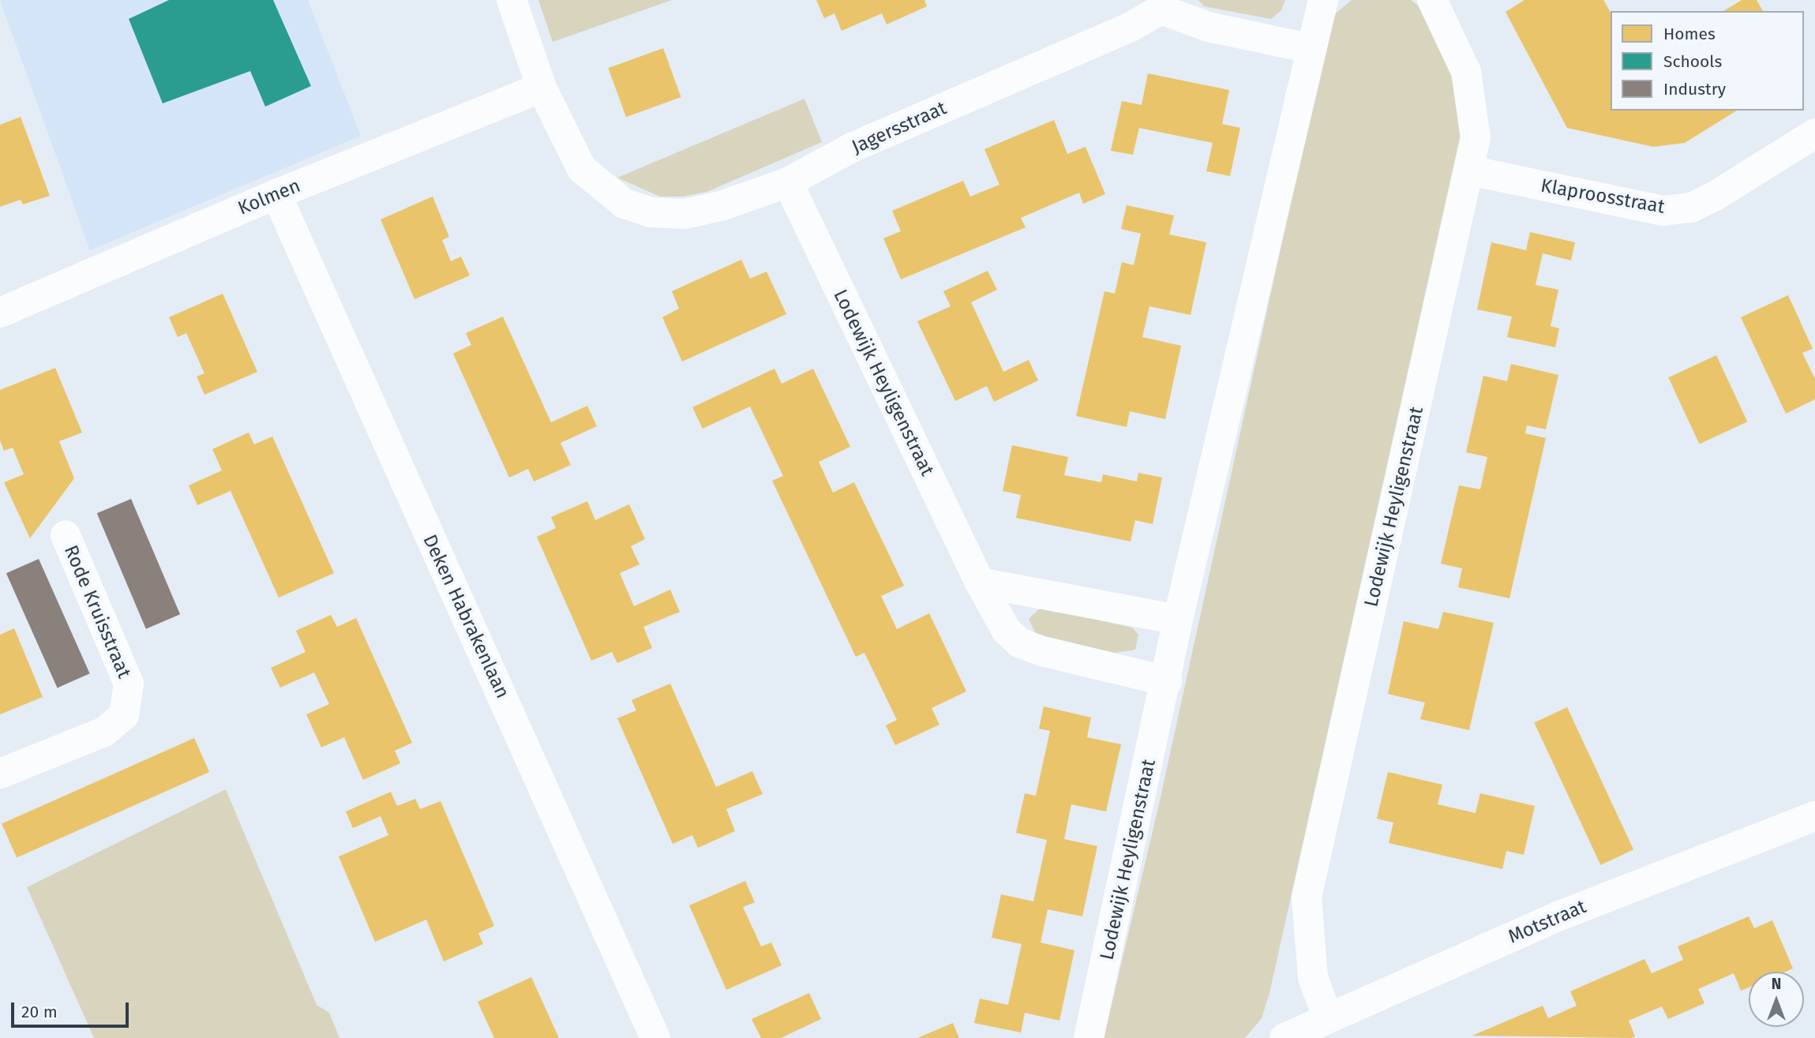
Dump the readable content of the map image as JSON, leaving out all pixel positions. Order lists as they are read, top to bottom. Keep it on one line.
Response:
{"streets":{"street":["Jagersstraat","Klaproosstraat","Kolmen","Lodewijk Heyligenstraat","Rode Kruisstraat","Deken Habrakenlaan","Motstraat"]},"crossings":[["Jagersstraat","Kolmen"],["Jagersstraat","Lodewijk Heyligenstraat"],["Klaproosstraat","Lodewijk Heyligenstraat"],["Kolmen","Deken Habrakenlaan"],["Lodewijk Heyligenstraat","Motstraat"]],"legend":["Homes","Schools","Industry"],"scale_bar":"20 m","north":"top"}
